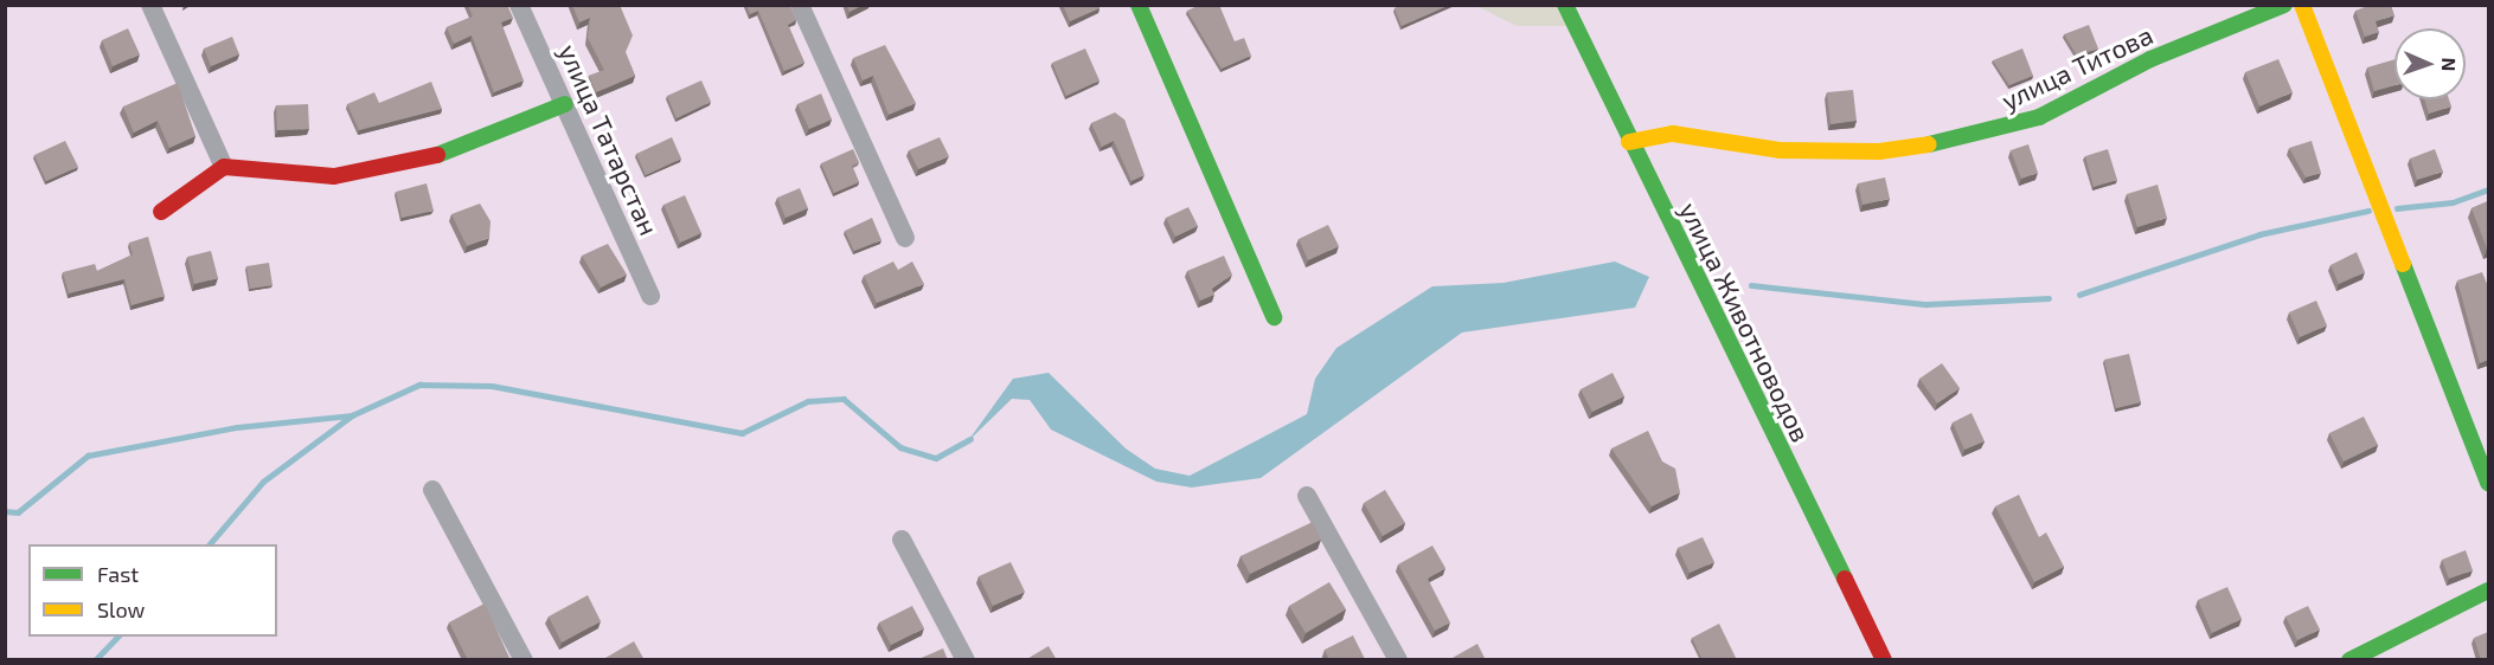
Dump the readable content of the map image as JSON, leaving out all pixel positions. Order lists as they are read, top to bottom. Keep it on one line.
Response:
{"streets":{"street":["улица Титова","улица Татарстан","улица Животноводов"]},"crossings":[["улица Титова","улица Животноводов"]],"legend":["Fast","Slow"],"north":"right"}
